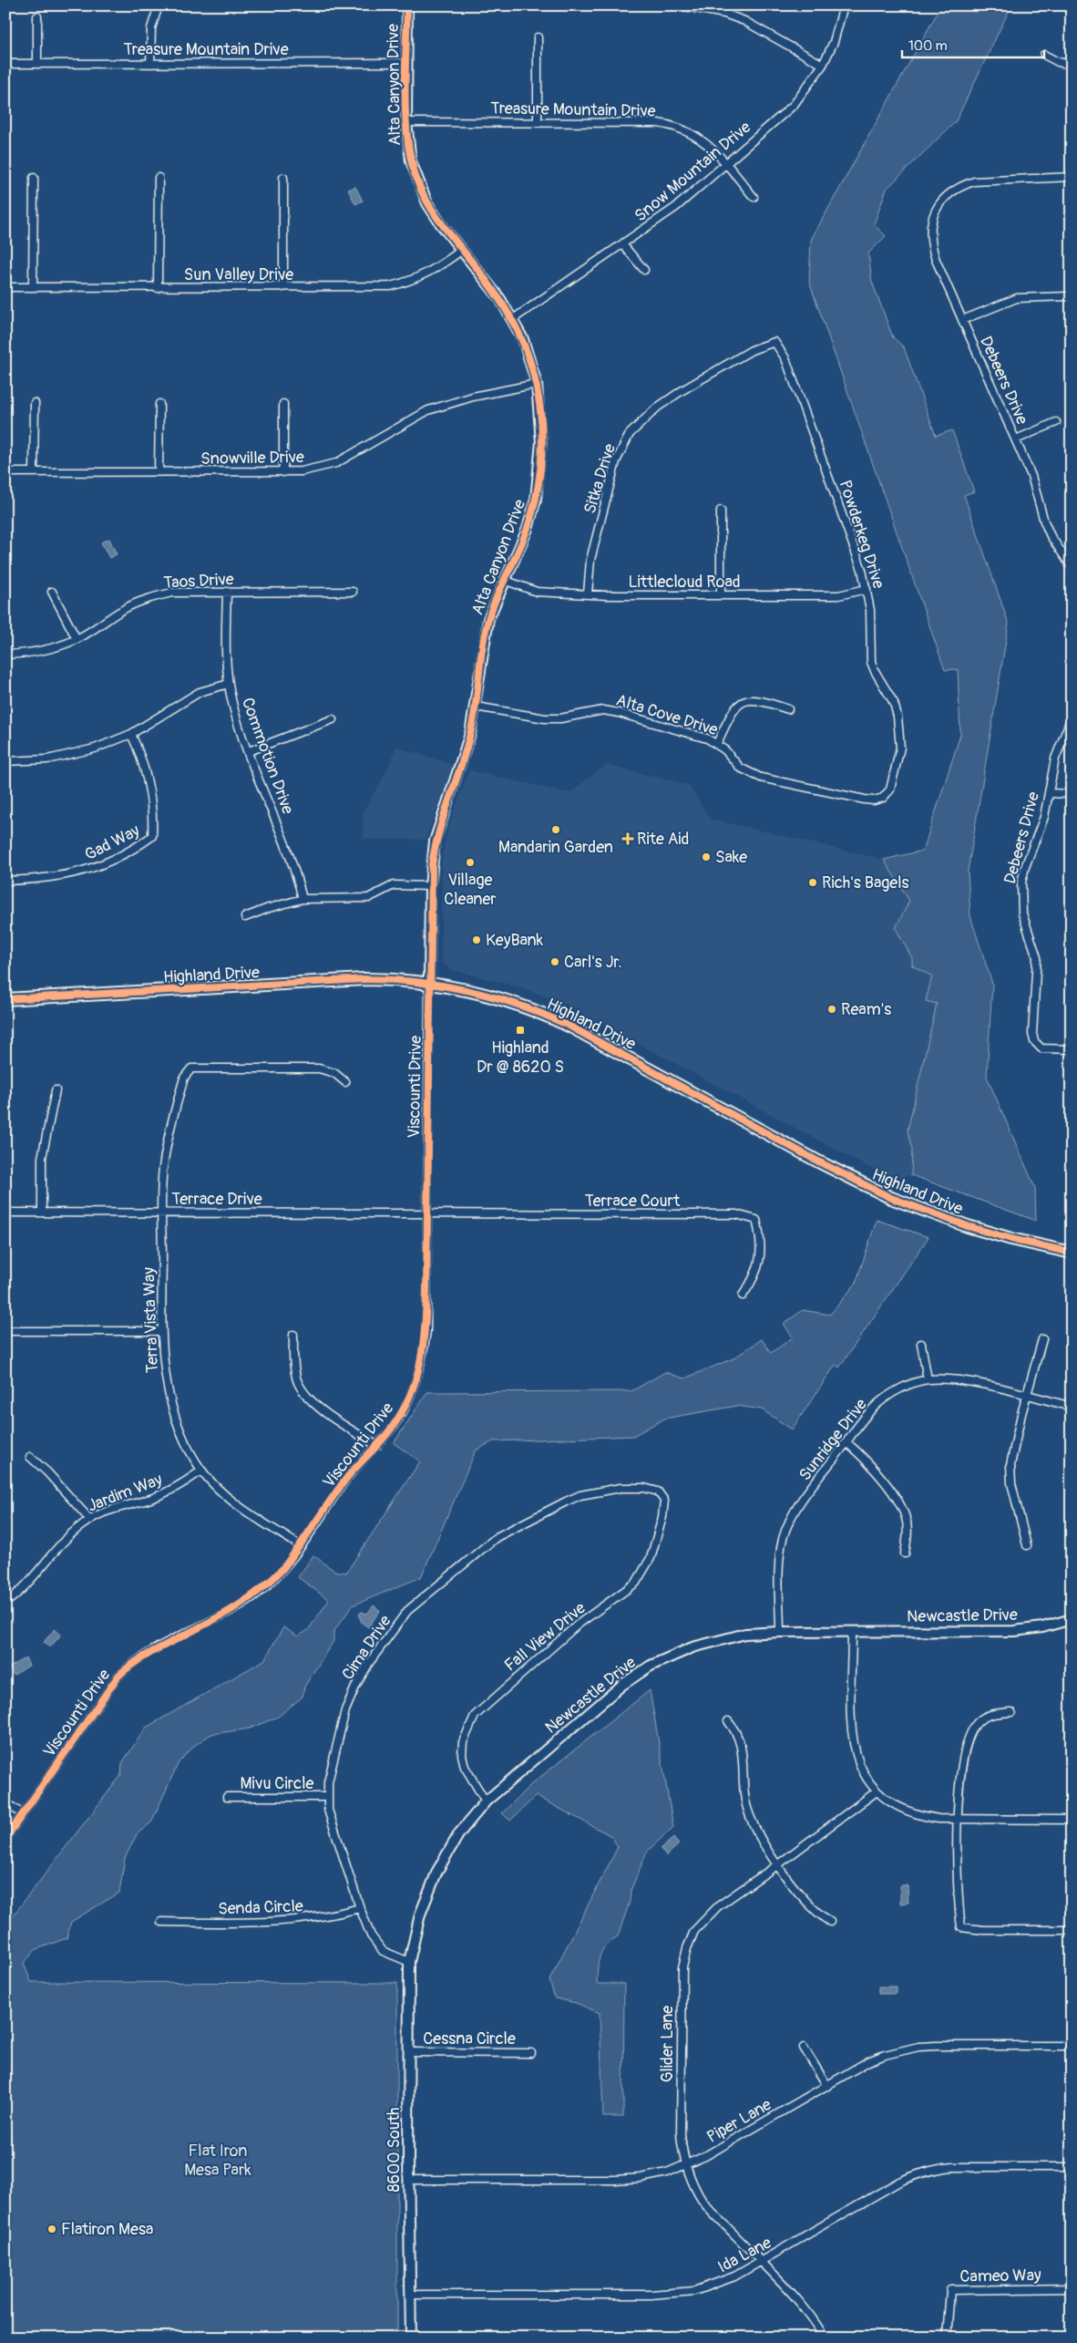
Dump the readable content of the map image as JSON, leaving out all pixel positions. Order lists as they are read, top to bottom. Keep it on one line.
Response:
{"streets":{"main road":["Highland Drive"],"street":["Treasure Mountain Drive","Alta Canyon Drive","Snow Mountain Drive","Sun Valley Drive","Debeers Drive","Snowville Drive","Sitka Drive","Powderkeg Drive","Taos Drive","Littlecloud Road","Alta Cove Drive","Commotion Drive","Gad Way","Viscounti Drive","Terrace Drive","Terrace Court","Terra Vista Way","Sunridge Drive","Jardim Way","Newcastle Drive","Fall View Drive","Cima Drive","Mivu Circle","Senda Circle","Cessna Circle","Glider Lane","Piper Lane","8600 South","Ida Lane","Cameo Way"]},"crossings":[["Treasure Mountain Drive","Alta Canyon Drive"],["Treasure Mountain Drive","Snow Mountain Drive"],["Alta Canyon Drive","Snow Mountain Drive"],["Alta Canyon Drive","Sun Valley Drive"],["Alta Canyon Drive","Snowville Drive"],["Alta Canyon Drive","Littlecloud Road"],["Alta Canyon Drive","Alta Cove Drive"],["Alta Canyon Drive","Highland Drive"],["Alta Canyon Drive","Viscounti Drive"],["Sitka Drive","Powderkeg Drive"],["Sitka Drive","Littlecloud Road"],["Powderkeg Drive","Littlecloud Road"],["Powderkeg Drive","Alta Cove Drive"],["Taos Drive","Commotion Drive"],["Highland Drive","Viscounti Drive"],["Viscounti Drive","Terrace Drive"],["Viscounti Drive","Terrace Court"],["Viscounti Drive","Terra Vista Way"],["Terrace Drive","Terrace Court"],["Terrace Drive","Terra Vista Way"],["Terra Vista Way","Jardim Way"],["Sunridge Drive","Newcastle Drive"],["Newcastle Drive","Fall View Drive"],["Newcastle Drive","Cima Drive"],["Newcastle Drive","8600 South"],["Fall View Drive","Cima Drive"],["Cima Drive","Mivu Circle"],["Cima Drive","Senda Circle"],["Cima Drive","8600 South"],["Cessna Circle","8600 South"],["Glider Lane","Piper Lane"],["Glider Lane","Ida Lane"],["Piper Lane","8600 South"],["8600 South","Ida Lane"]],"parks":["Flat Iron Mesa Park"],"places":{"other":["Mandarin Garden","Sake","Village Cleaner","Rich's Bagels","KeyBank","Carl's Jr.","Ream's","Flatiron Mesa"],"health":["Rite Aid"],"transit":["Highland Dr @ 8620 S"]},"scale_bar":"100 m"}
